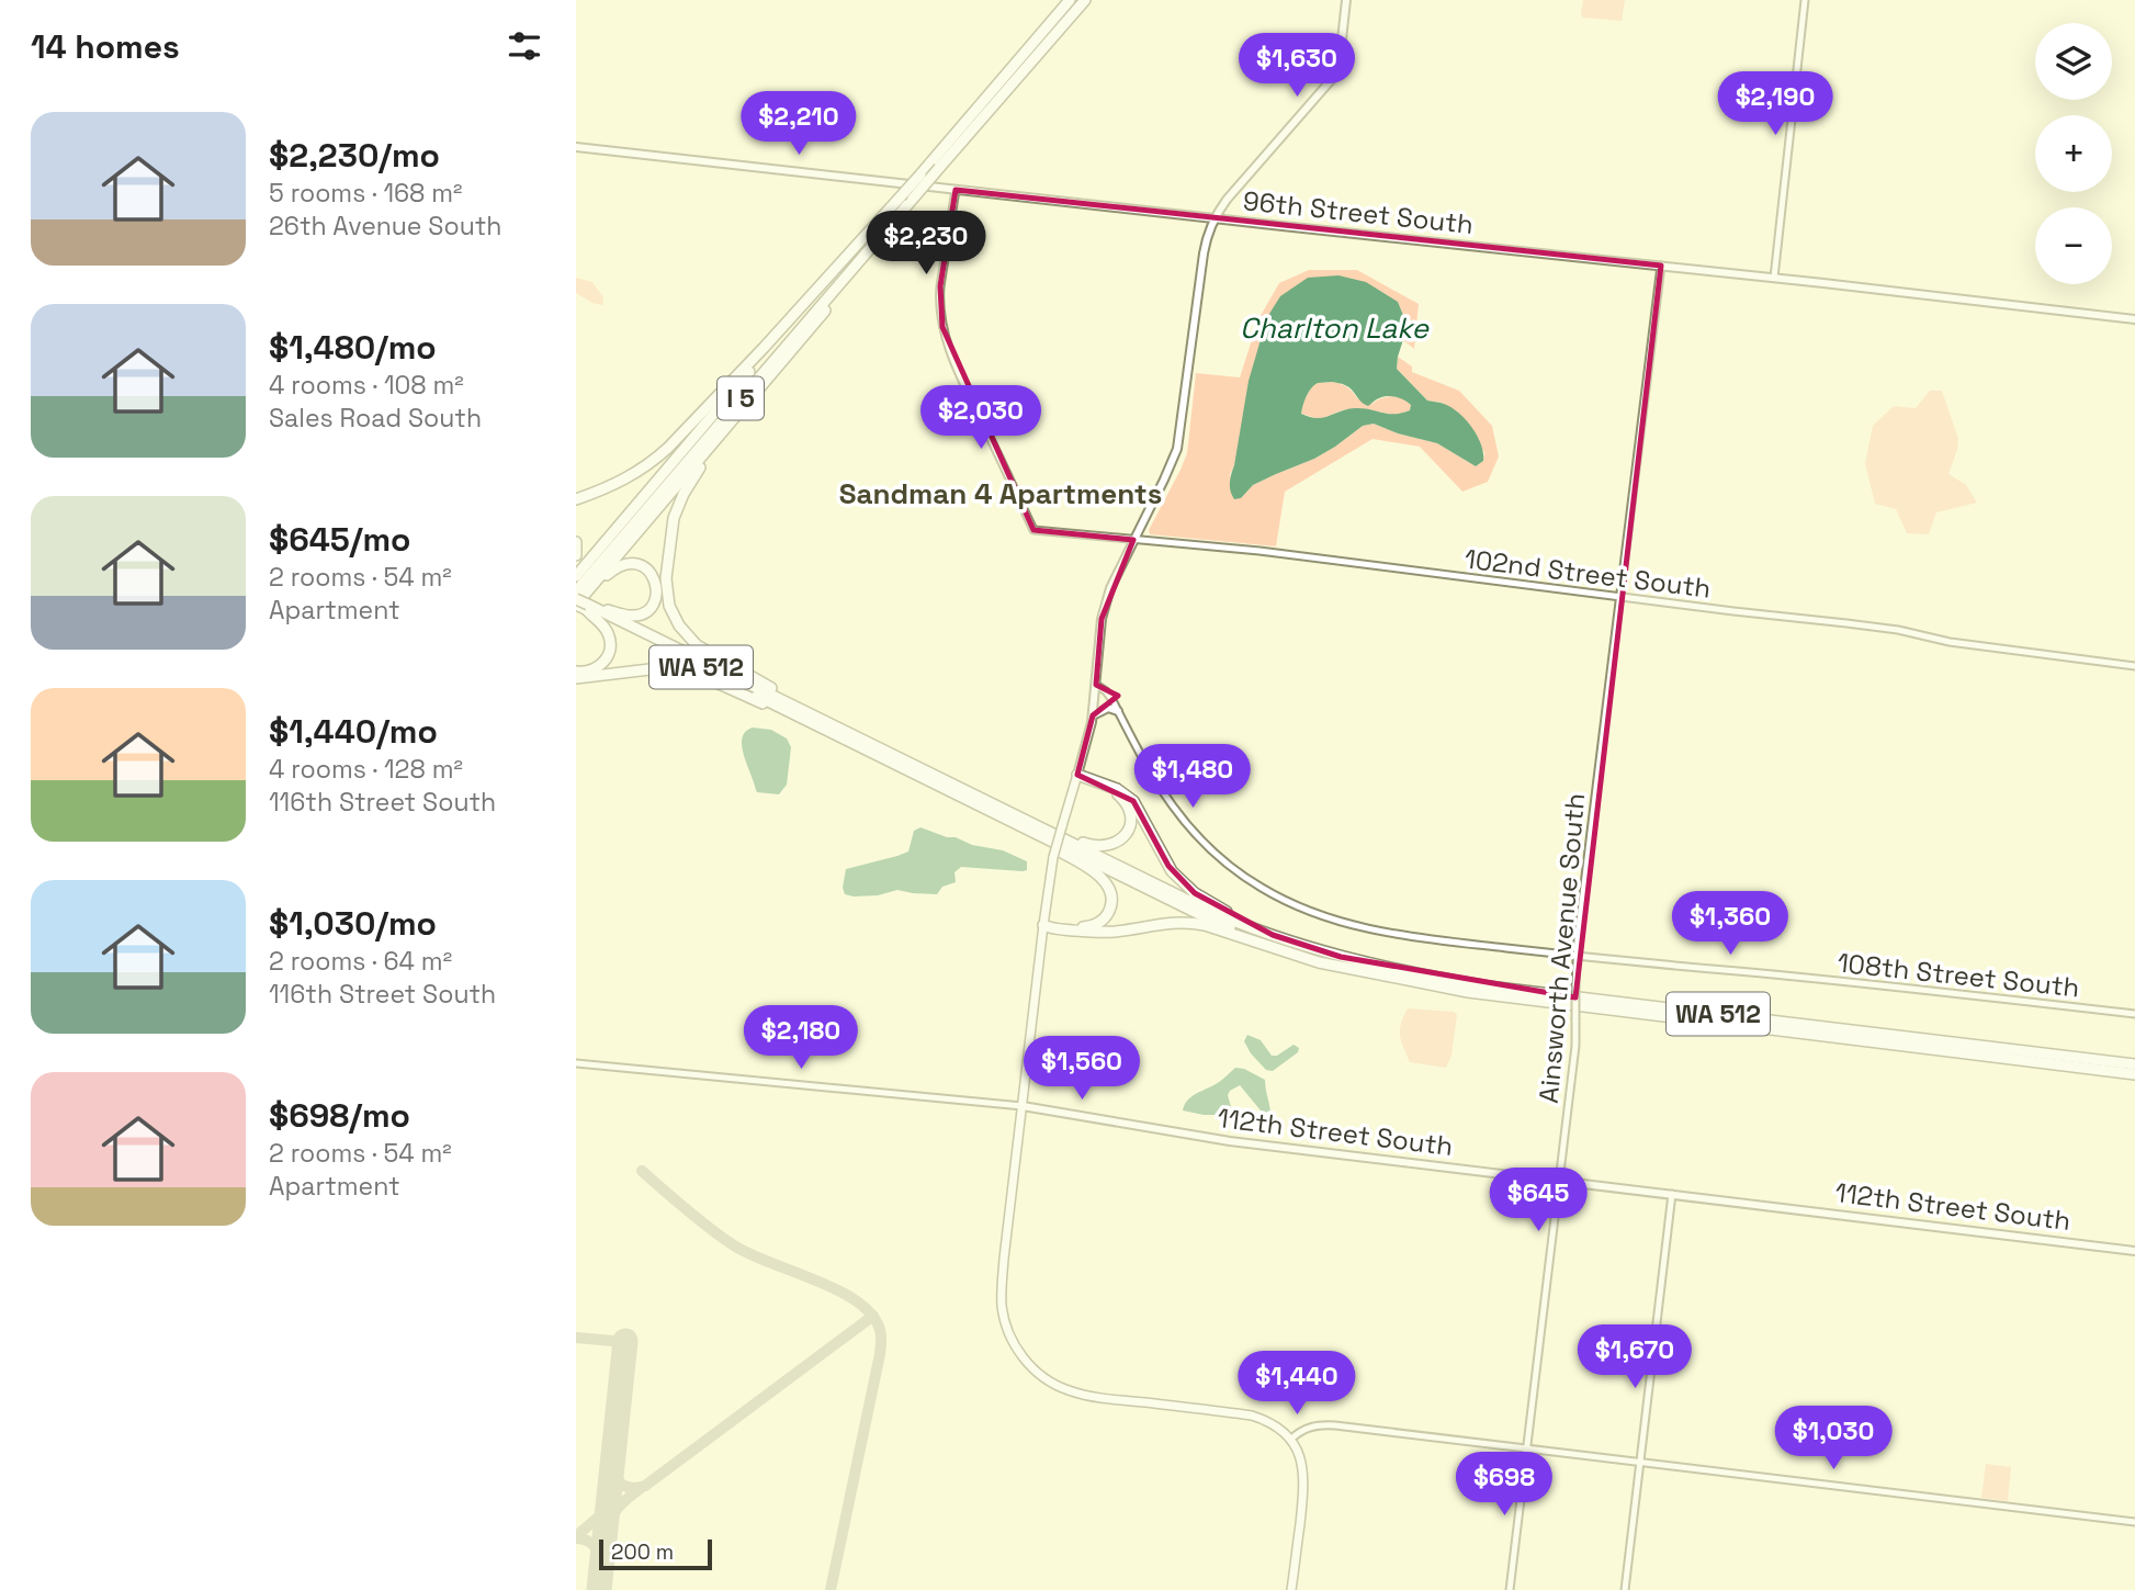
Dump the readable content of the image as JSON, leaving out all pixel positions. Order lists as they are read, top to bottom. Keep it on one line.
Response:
{"streets":{"highway":["I 5","WA 512"],"main road":["96th Street South","112th Street South"],"street":["102nd Street South","Ainsworth Avenue South","108th Street South"]},"crossings":[["96th Street South","102nd Street South"],["96th Street South","Ainsworth Avenue South"],["102nd Street South","Ainsworth Avenue South"],["Ainsworth Avenue South","108th Street South"],["Ainsworth Avenue South","112th Street South"]],"districts":["Sandman 4 Apartments"],"water":["Charlton Lake"],"scale_bar":"200 m","page":{"heading":"14 homes","map_buttons":["+","−"],"price":["$1,630","$2,190","$2,210","$2,230","$2,030","$1,480","$1,360","$2,180","$1,560","$645","$1,670","$1,440","$1,030","$698"],"list":[{"name":"$2,230/mo","note":"5 rooms · 168 m² · 26th Avenue South"},{"name":"$1,480/mo","note":"4 rooms · 108 m² · Sales Road South"},{"name":"$645/mo","note":"2 rooms · 54 m² · Apartment"},{"name":"$1,440/mo","note":"4 rooms · 128 m² · 116th Street South"},{"name":"$1,030/mo","note":"2 rooms · 64 m² · 116th Street South"},{"name":"$698/mo","note":"2 rooms · 54 m² · Apartment"}],"scale":"200 m"}}
